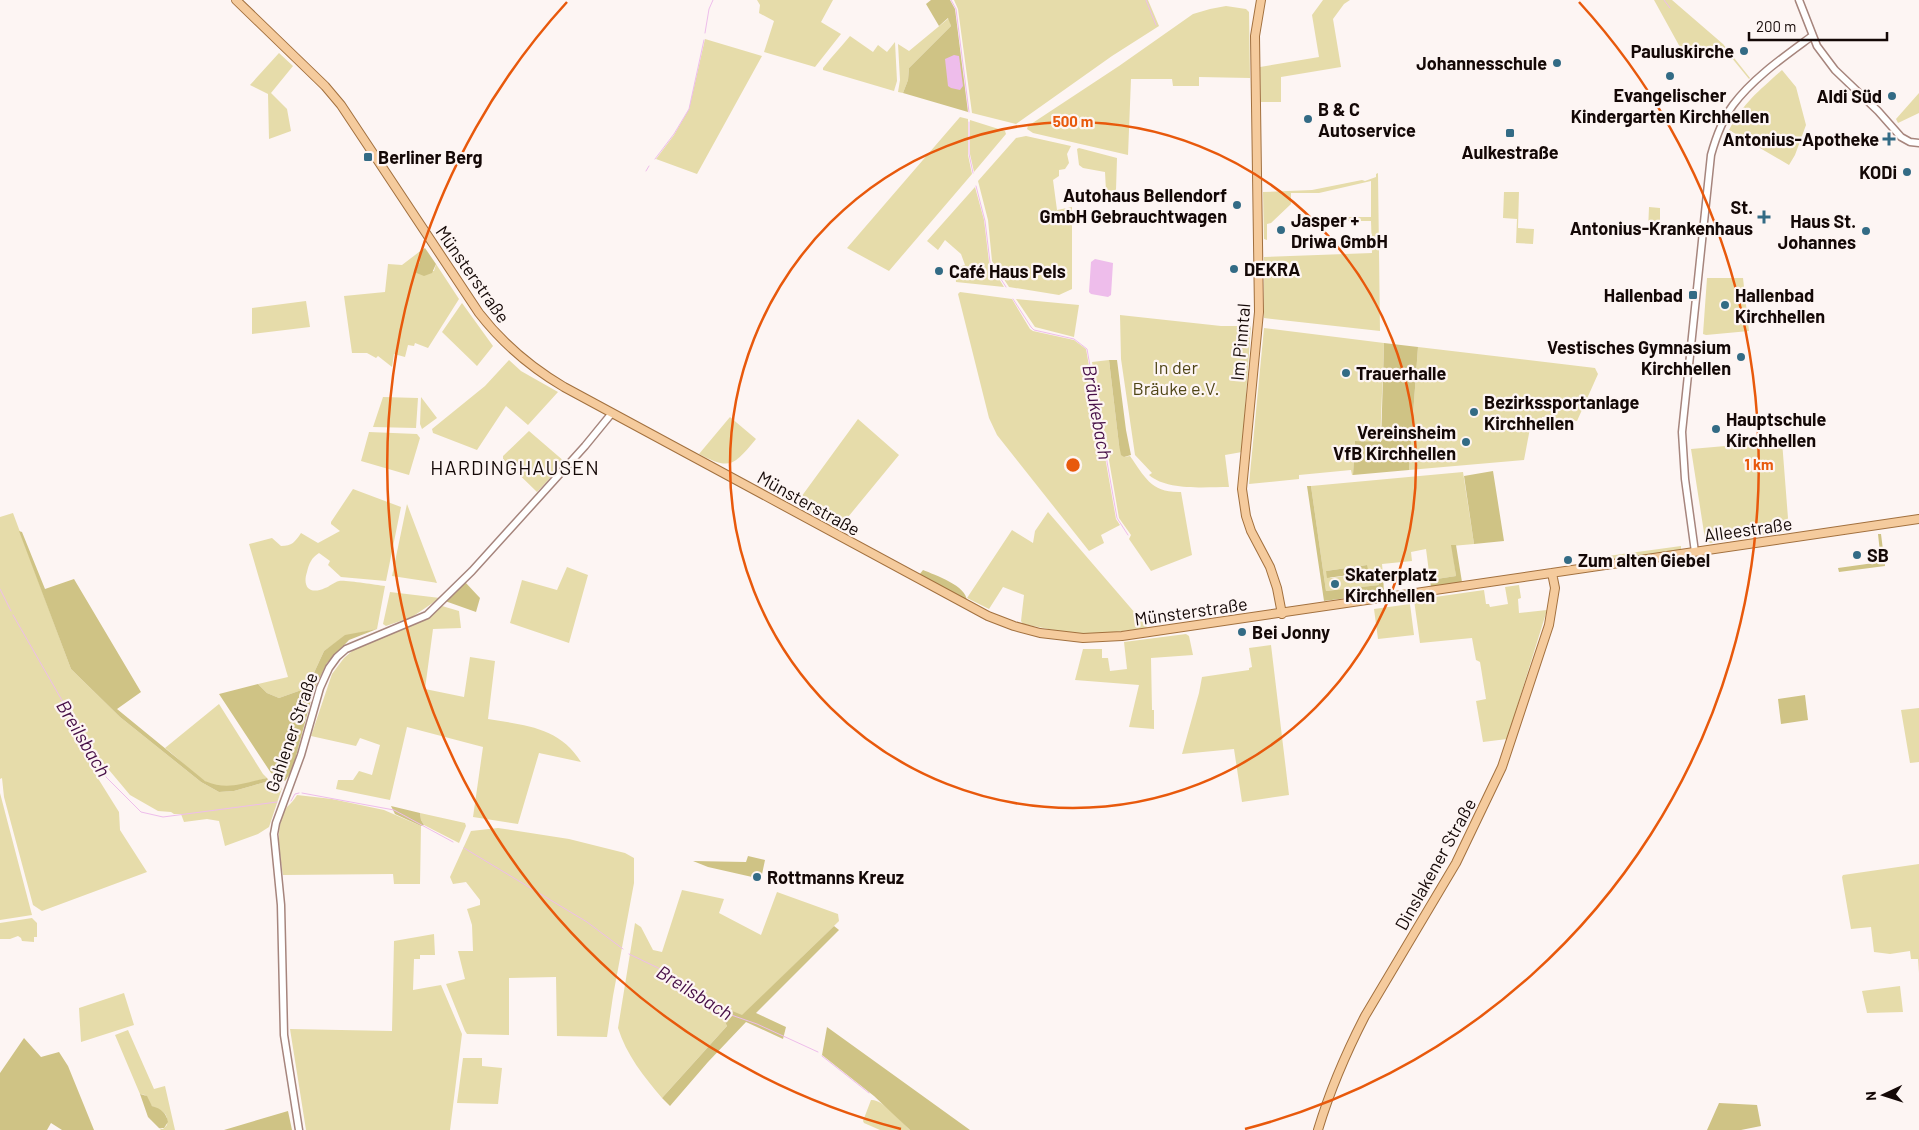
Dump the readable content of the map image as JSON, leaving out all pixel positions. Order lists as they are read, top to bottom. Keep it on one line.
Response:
{"streets":{"main road":["Münsterstraße","Im Pinntal","Alleestraße","Dinslakener Straße"],"street":["Gahlener Straße"]},"crossings":[["Münsterstraße","Im Pinntal"],["Münsterstraße","Alleestraße"],["Münsterstraße","Gahlener Straße"],["Münsterstraße","Dinslakener Straße"],["Alleestraße","Dinslakener Straße"]],"districts":["HARDINGHAUSEN"],"water":["Bräukebach","Breilsbach"],"parks":["In der Bräuke e.V."],"places":{"other":["Pauluskirche","Johannesschule","Evangelischer Kindergarten Kirchhellen","Aldi Süd","B & C Autoservice","KODi","Autohaus Bellendorf GmbH Gebrauchtwagen","Jasper + Driwa GmbH","Haus St. Johannes","DEKRA","Café Haus Pels","Hallenbad Kirchhellen","Vestisches Gymnasium Kirchhellen","Trauerhalle","Bezirkssportanlage Kirchhellen","Hauptschule Kirchhellen","Vereinsheim VfB Kirchhellen","SB","Zum alten Giebel","Skaterplatz Kirchhellen","Bei Jonny","Rottmanns Kreuz"],"transit":["Aulkestraße","Berliner Berg","Hallenbad"],"health":["Antonius-Apotheke","St. Antonius-Krankenhaus"]},"scale_bar":"200 m","north":"left","rings":["500 m","1 km"]}
